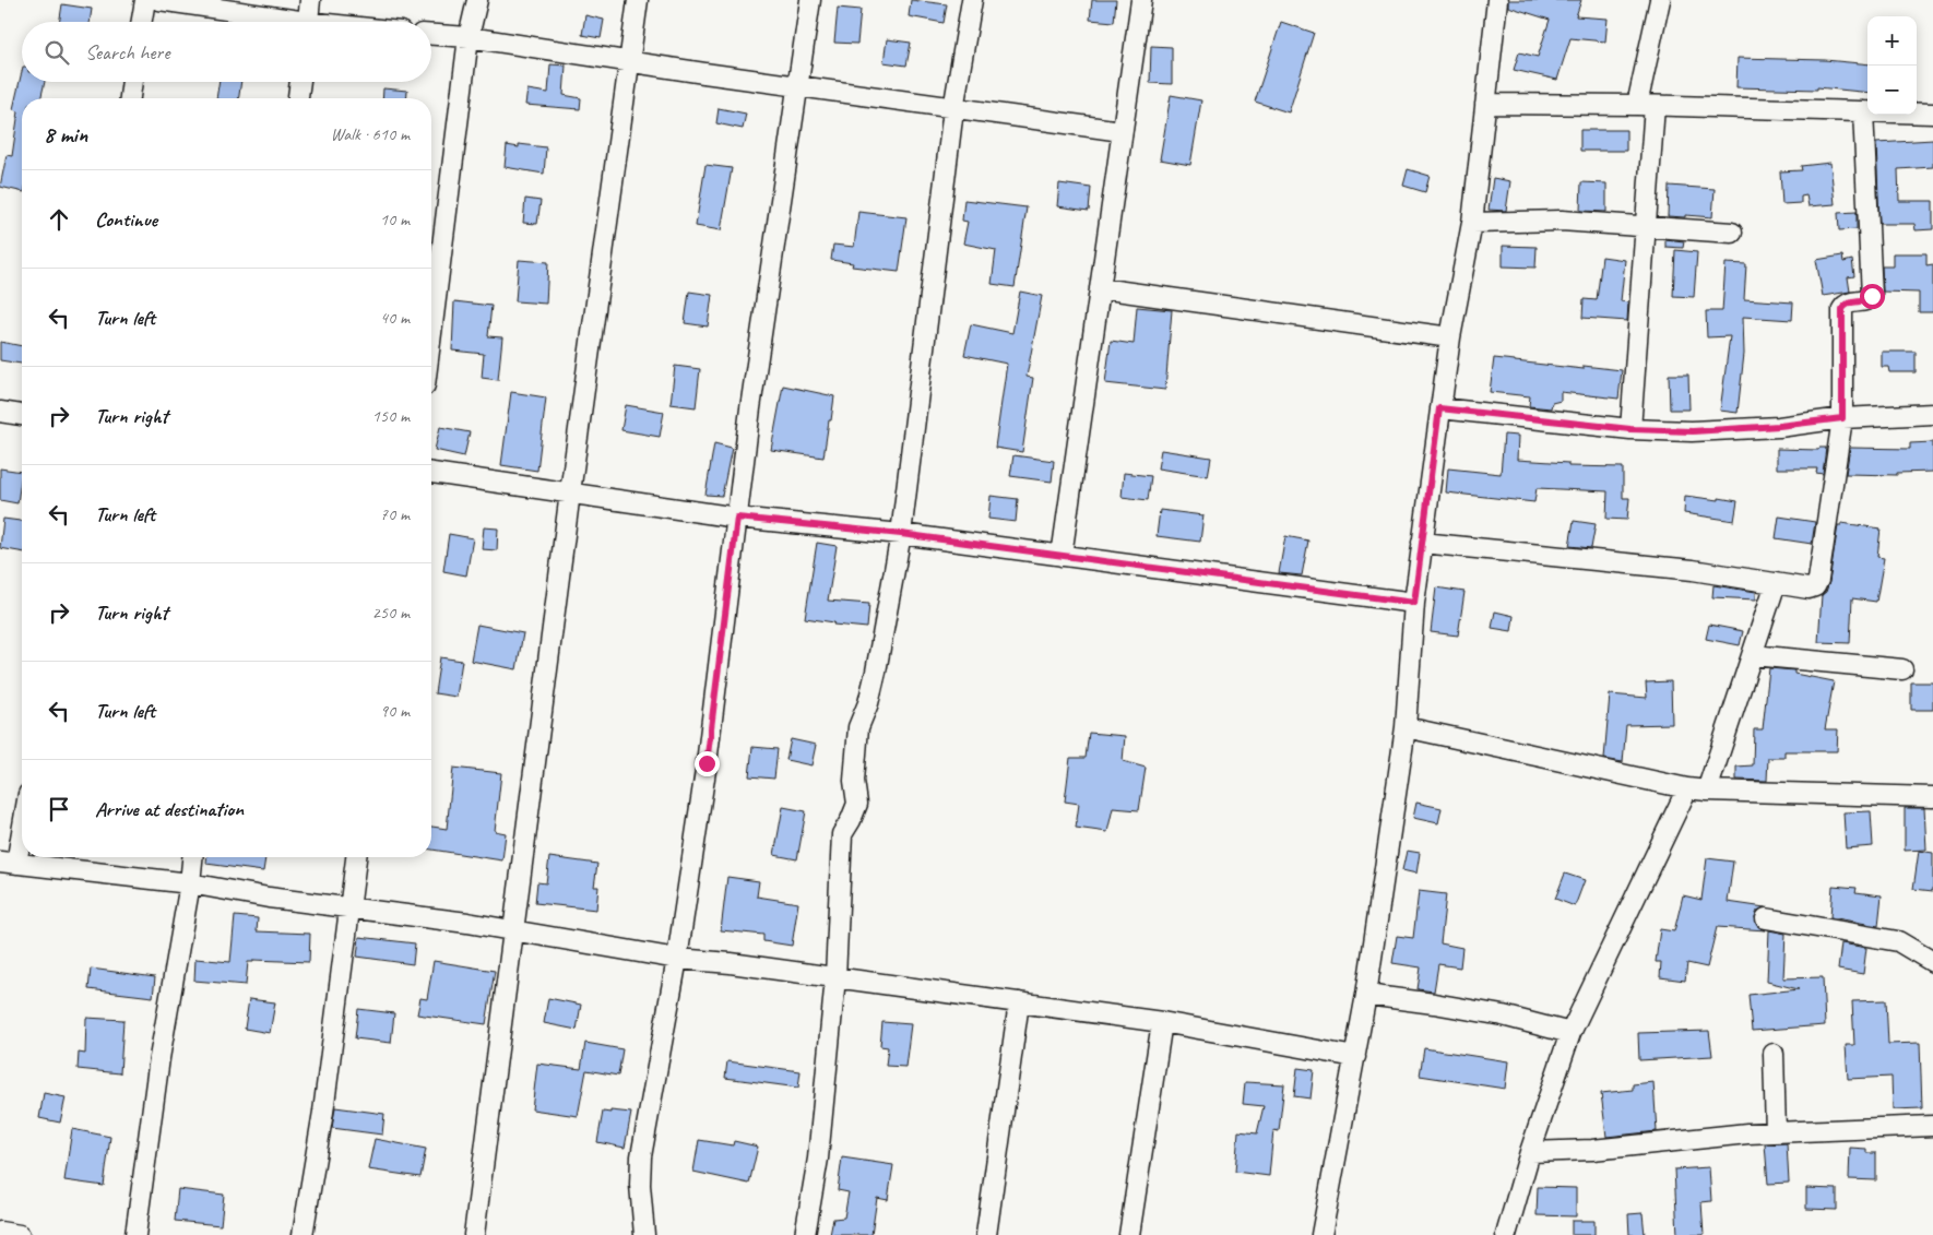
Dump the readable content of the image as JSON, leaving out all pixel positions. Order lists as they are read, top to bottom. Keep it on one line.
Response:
{"page":{"map_buttons":["+","−"],"search":"Search here","heading":["8 min","Walk · 610 m"],"list":[["Continue","10 m"],["Turn left","40 m"],["Turn right","150 m"],["Turn left","70 m"],["Turn right","250 m"],["Turn left","90 m"],"Arrive at destination"]}}
